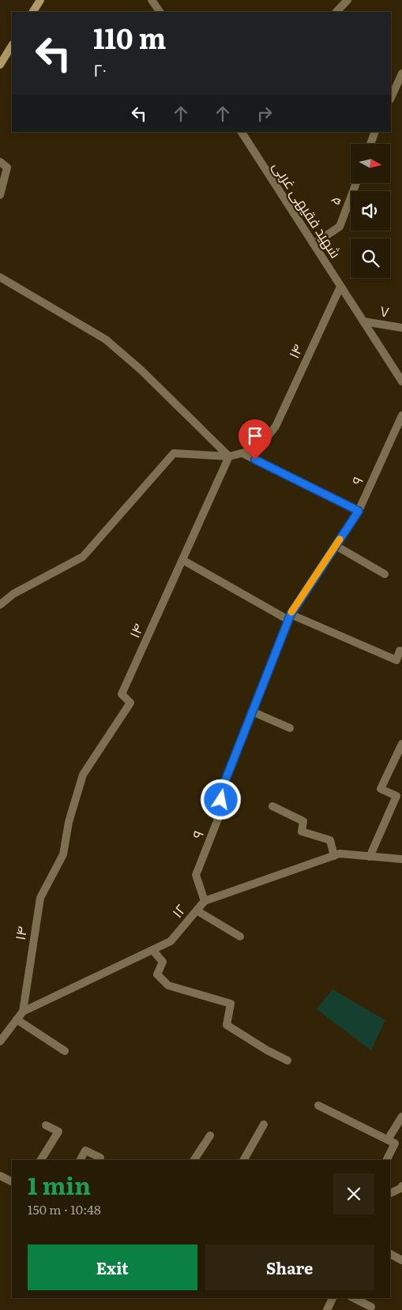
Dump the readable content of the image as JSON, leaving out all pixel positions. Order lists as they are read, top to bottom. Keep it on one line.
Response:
{"streets":{"street":["۵","شهید فقیهی غربی","۷","۱۴","۹","۱۲"]},"crossings":[["۵","شهید فقیهی غربی"],["شهید فقیهی غربی","۷"],["شهید فقیهی غربی","۱۴"],["۱۴","۱۲"],["۹","۱۲"]],"north":"right","page":{"turn":["110 m","۲۰"],"heading":["1 min","150 m · 10:48"],"buttons":["Exit","Share"]}}
